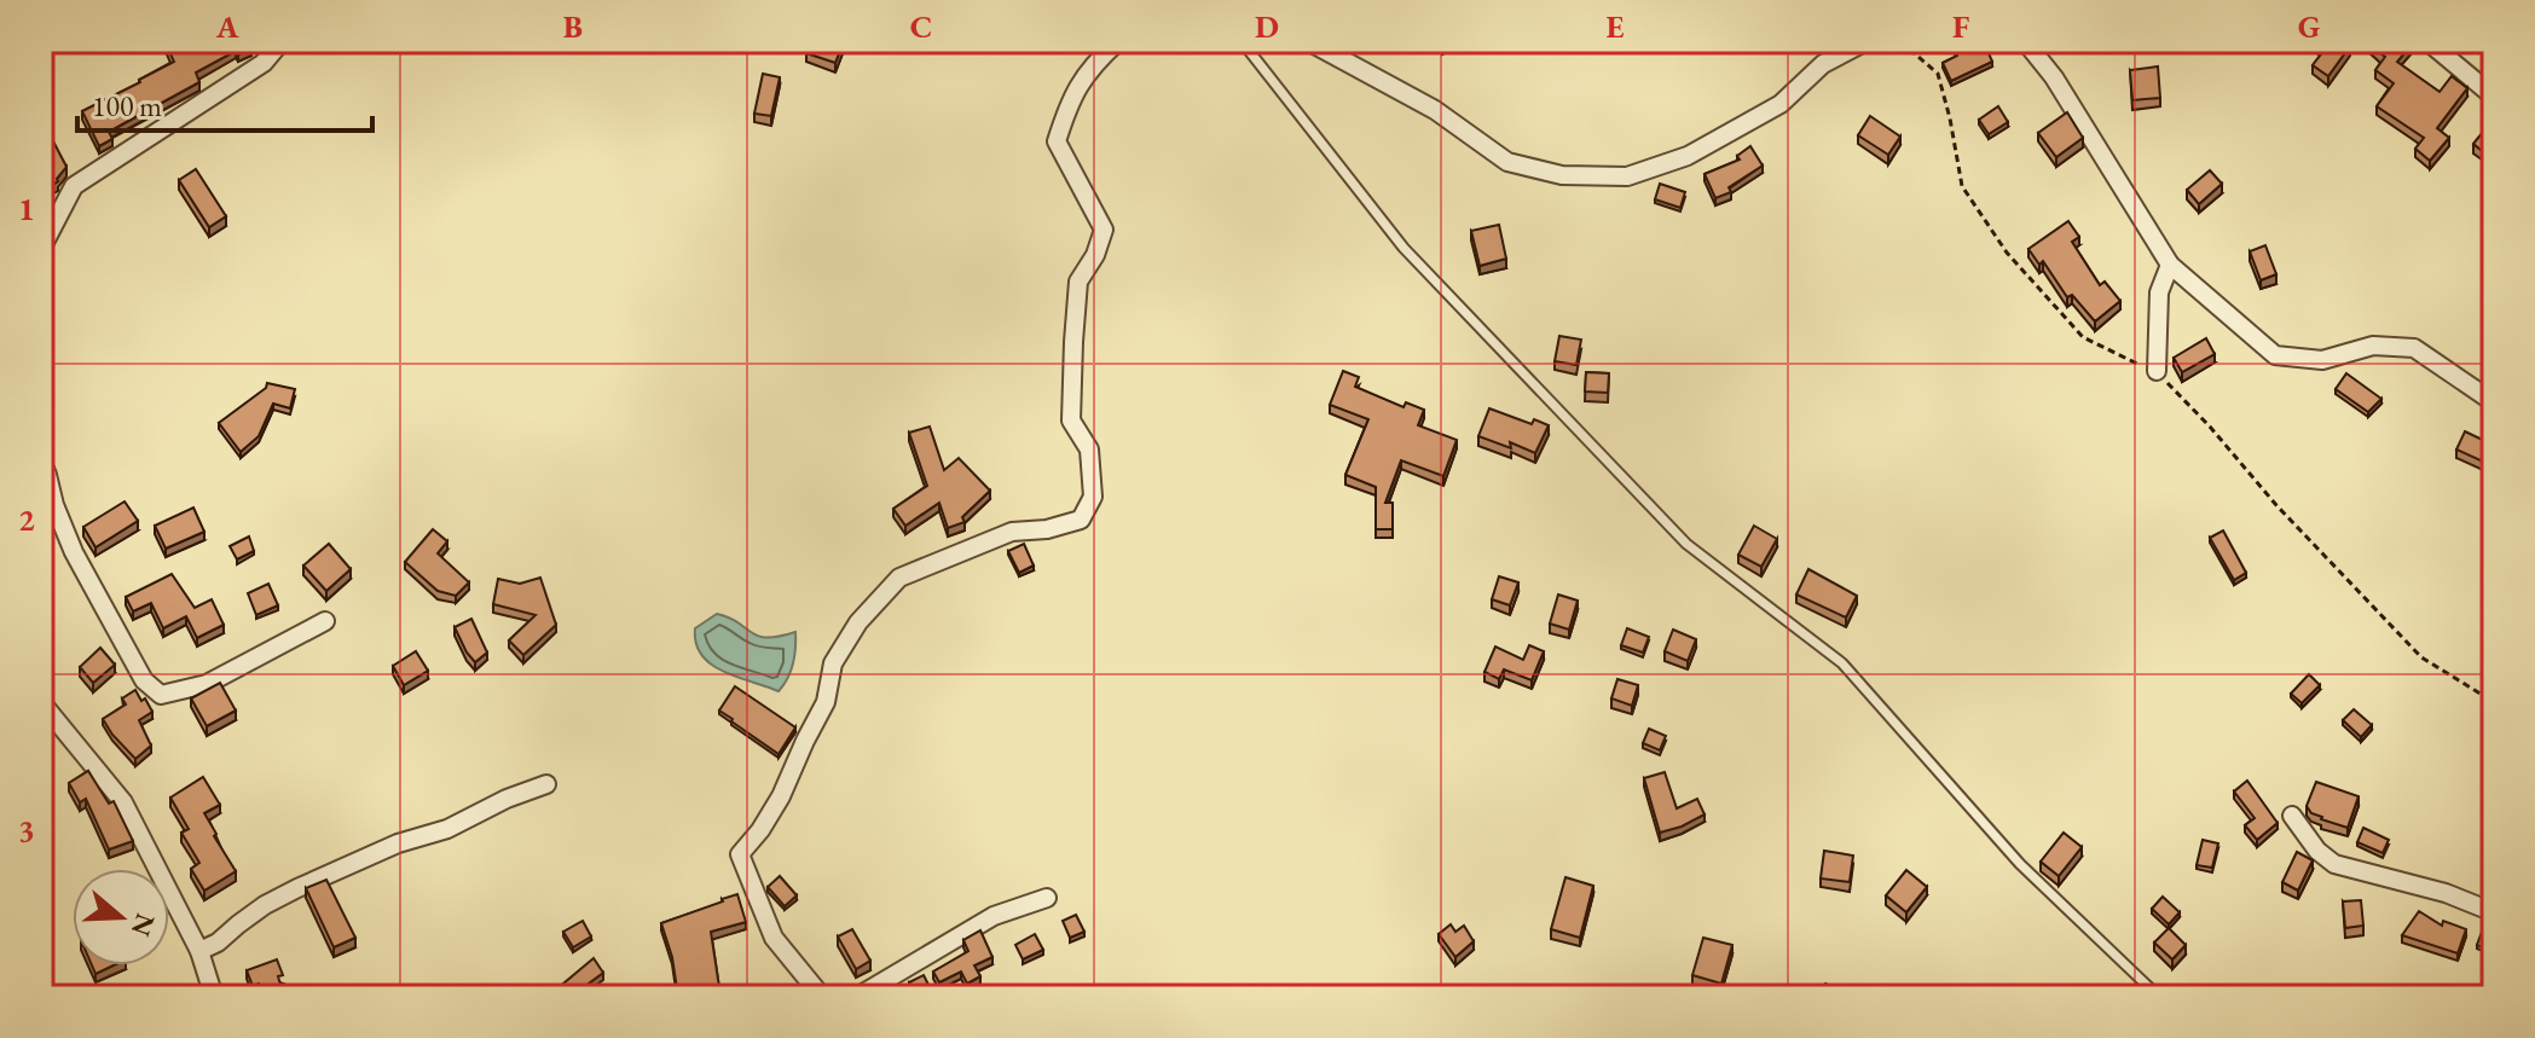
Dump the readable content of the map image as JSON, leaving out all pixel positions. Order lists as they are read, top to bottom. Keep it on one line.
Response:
{"scale_bar":"100 m","north":"right","grid":{"columns":["A","B","C","D","E","F","G"],"rows":["1","2","3"]}}
